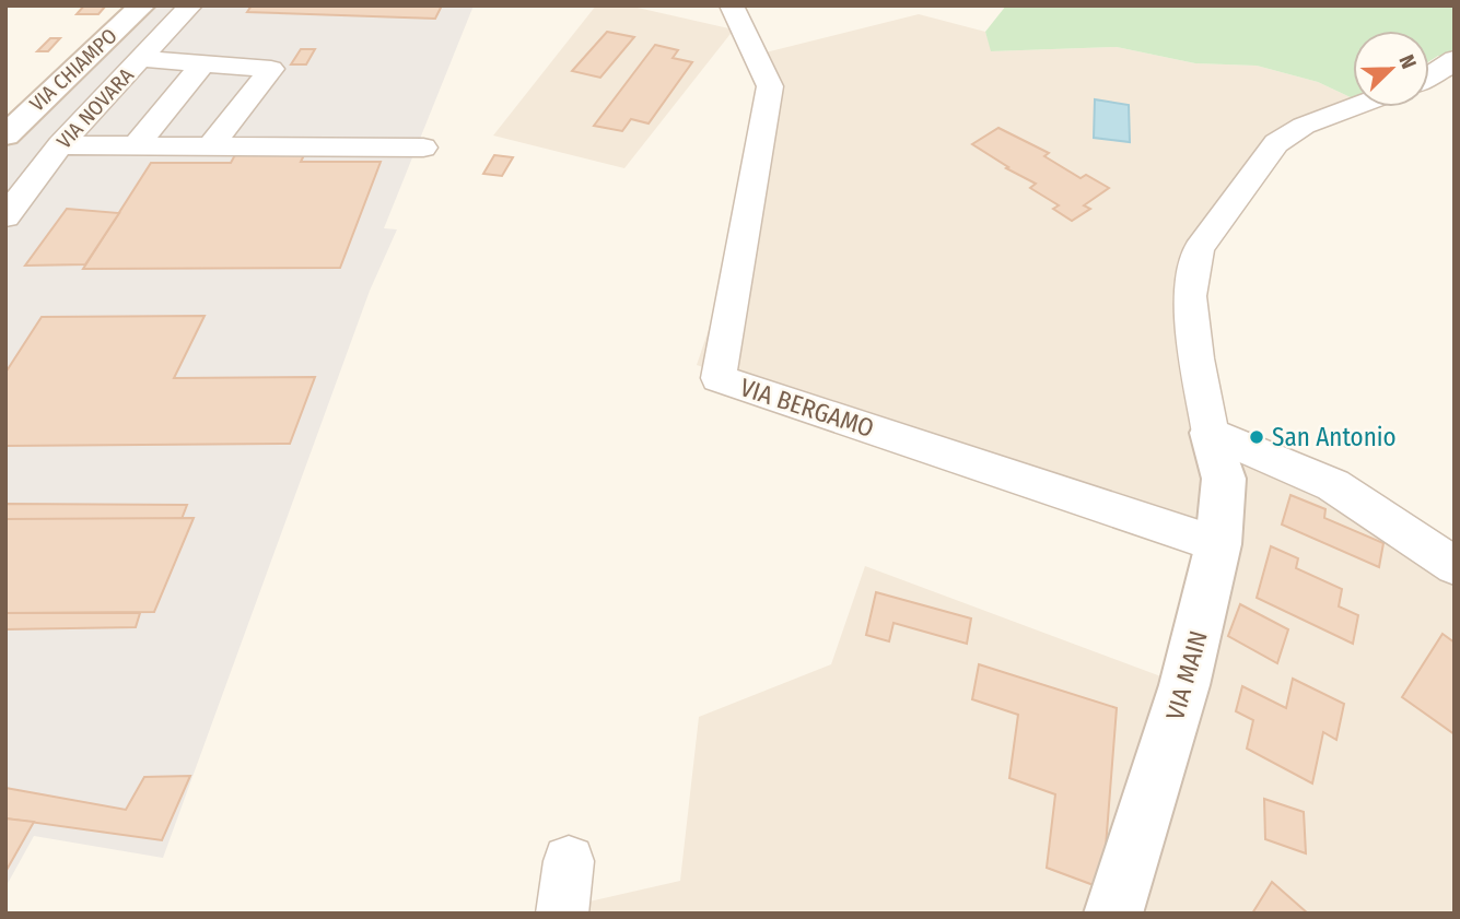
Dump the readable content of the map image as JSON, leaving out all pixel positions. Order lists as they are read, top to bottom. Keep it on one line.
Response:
{"streets":{"street":["VIA CHIAMPO","VIA NOVARA","VIA BERGAMO","VIA MAIN"]},"crossings":[["VIA BERGAMO","VIA MAIN"]],"places":["San Antonio"],"north":"top right"}
